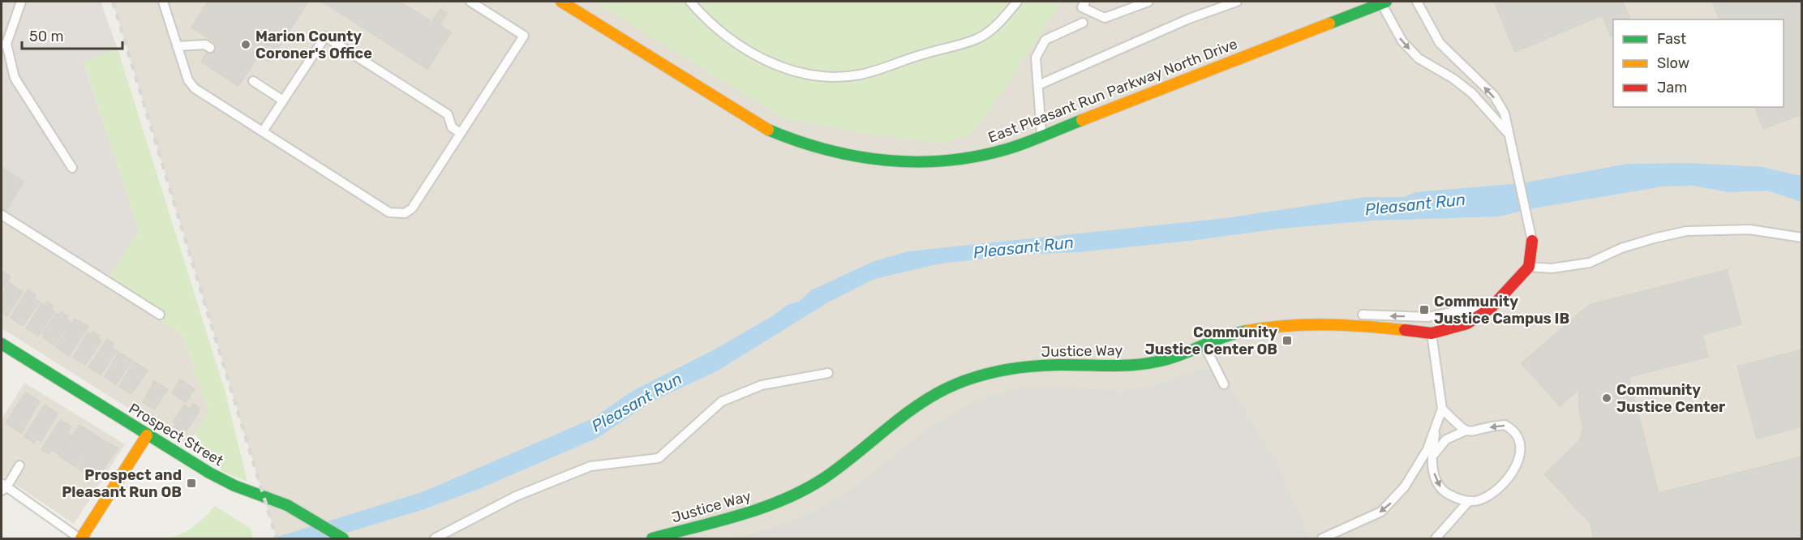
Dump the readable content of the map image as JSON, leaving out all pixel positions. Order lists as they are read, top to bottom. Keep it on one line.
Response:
{"streets":{"street":["East Pleasant Run Parkway North Drive","Justice Way","Prospect Street"]},"water":["Pleasant Run"],"places":{"other":["Marion County Coroner's Office","Community Justice Center"],"transit":["Community Justice Campus IB","Community Justice Center OB","Prospect and Pleasant Run OB"]},"legend":["Fast","Slow","Jam"],"scale_bar":"50 m"}
